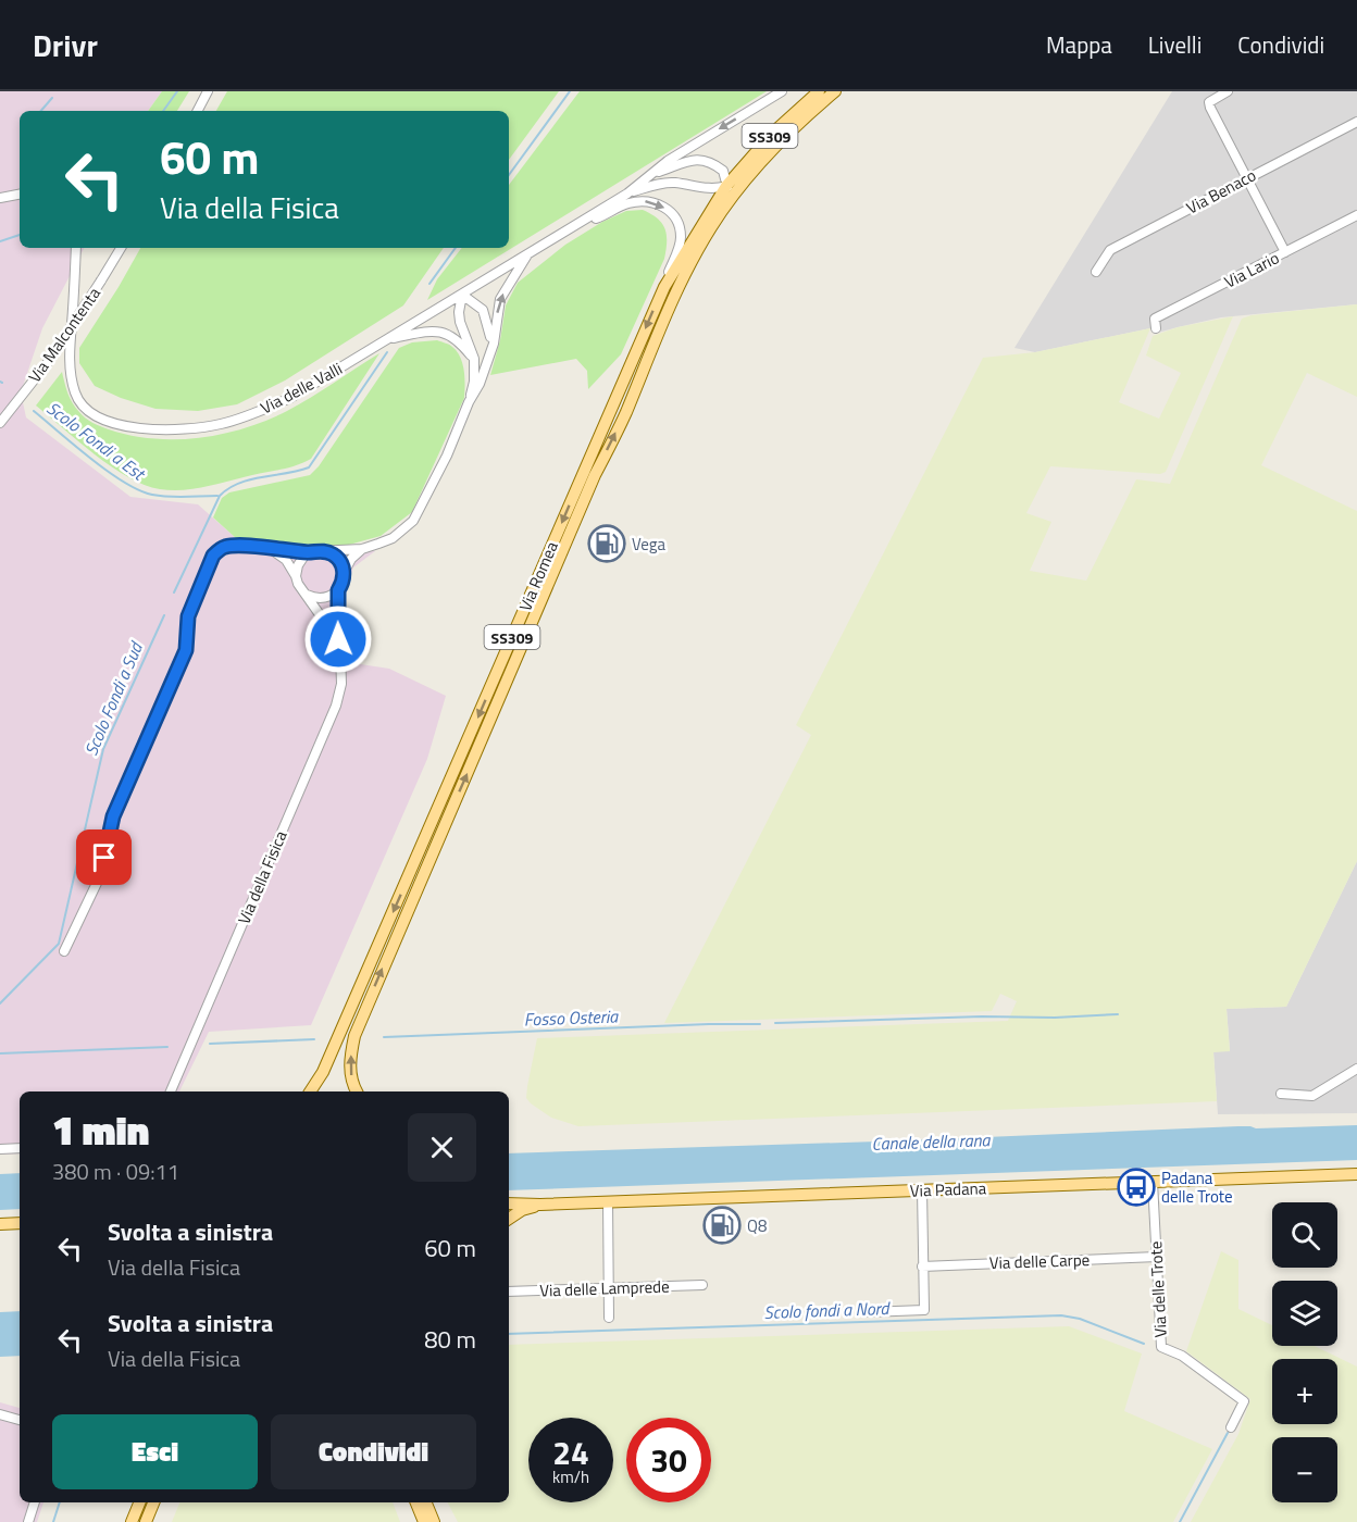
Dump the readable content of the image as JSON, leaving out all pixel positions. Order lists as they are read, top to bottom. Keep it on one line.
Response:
{"streets":{"main road":["SS309","Via Romea","Via Padana"],"street":["Via Benaco","Via Lario","Via Malcontenta","Via delle Valli","Via della Fisica","Via delle Carpe","Via delle Lamprede","Via delle Trote"]},"crossings":[["Via delle Valli","Via Romea"],["Via Padana","Via delle Trote"],["Via delle Carpe","Via delle Trote"]],"water":["Scolo Fondi a Est","Scolo Fondi a Sud","Fosso Osteria","Canale della rana","Scolo fondi a Nord"],"places":{"fuel station":["Vega","Q8"],"bus stop":["Padana delle Trote"]},"page":{"header":"Drivr","nav":["Mappa","Livelli","Condividi"],"turn":["60 m","Via della Fisica"],"heading":["1 min","380 m · 09:11"],"map_buttons":["+","−"],"list":[{"name":"Svolta a sinistra","note":"Via della Fisica","value":"60 m"},{"name":"Svolta a sinistra","note":"Via della Fisica","value":"80 m"}],"buttons":["Esci","Condividi"],"speed":"24 km/h","limit":"30"}}
